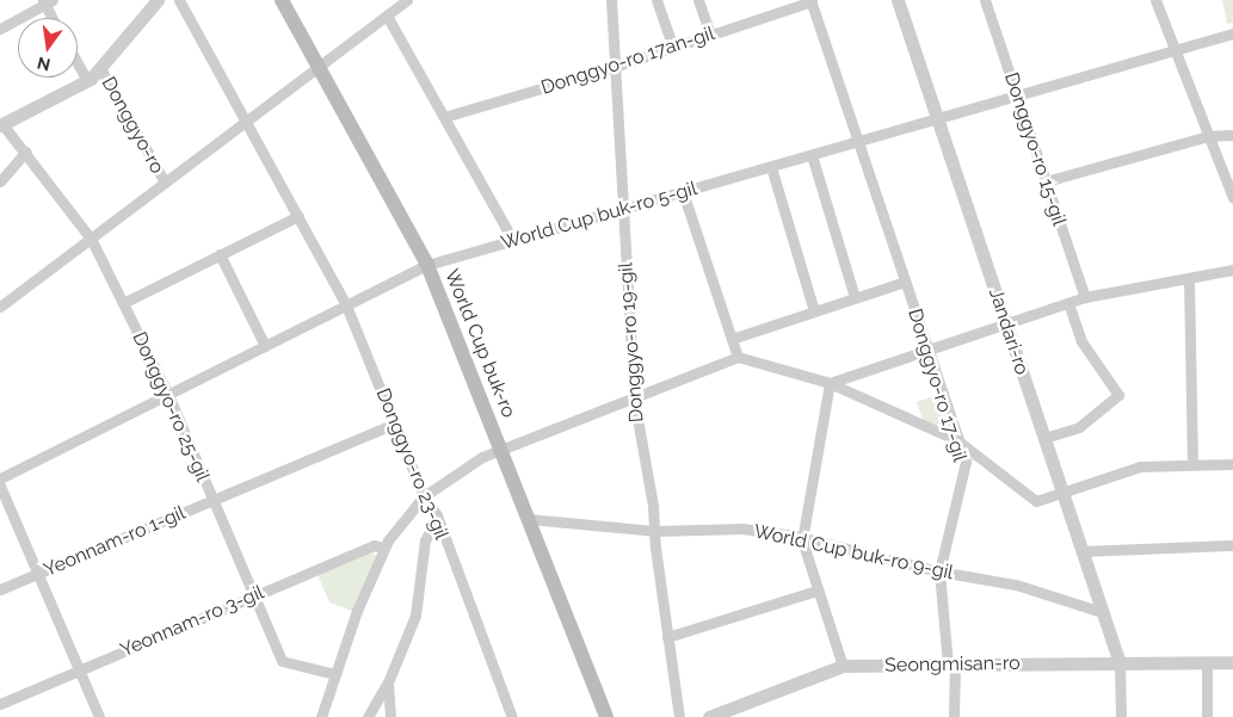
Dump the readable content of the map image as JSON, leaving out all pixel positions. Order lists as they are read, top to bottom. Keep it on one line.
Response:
{"streets":{"main road":["World Cup buk-ro"],"street":["Donggyo-ro 17an-gil","Donggyo-ro","Donggyo-ro 15-gil","World Cup buk-ro 5-gil","Jandari-ro","Donggyo-ro 19-gil","Donggyo-ro 17-gil","Donggyo-ro 25-gil","Donggyo-ro 23-gil","Yeonnam-ro 1-gil","World Cup buk-ro 9-gil","Yeonnam-ro 3-gil","Seongmisan-ro"]},"crossings":[["Donggyo-ro 17an-gil","Donggyo-ro 19-gil"],["Donggyo-ro 17an-gil","Donggyo-ro 17-gil"],["Donggyo-ro","Donggyo-ro 25-gil"],["Donggyo-ro 15-gil","World Cup buk-ro 5-gil"],["World Cup buk-ro 5-gil","Jandari-ro"],["World Cup buk-ro 5-gil","Donggyo-ro 19-gil"],["World Cup buk-ro 5-gil","World Cup buk-ro"],["World Cup buk-ro 5-gil","Donggyo-ro 17-gil"],["World Cup buk-ro 5-gil","Donggyo-ro 25-gil"],["World Cup buk-ro 5-gil","Donggyo-ro 23-gil"],["Jandari-ro","World Cup buk-ro 9-gil"],["Jandari-ro","Seongmisan-ro"],["Donggyo-ro 19-gil","World Cup buk-ro 9-gil"],["World Cup buk-ro","World Cup buk-ro 9-gil"],["Donggyo-ro 17-gil","World Cup buk-ro 9-gil"],["Donggyo-ro 17-gil","Seongmisan-ro"],["Donggyo-ro 25-gil","Yeonnam-ro 1-gil"],["Donggyo-ro 25-gil","Yeonnam-ro 3-gil"],["Donggyo-ro 23-gil","Yeonnam-ro 1-gil"]],"north":"bottom"}
